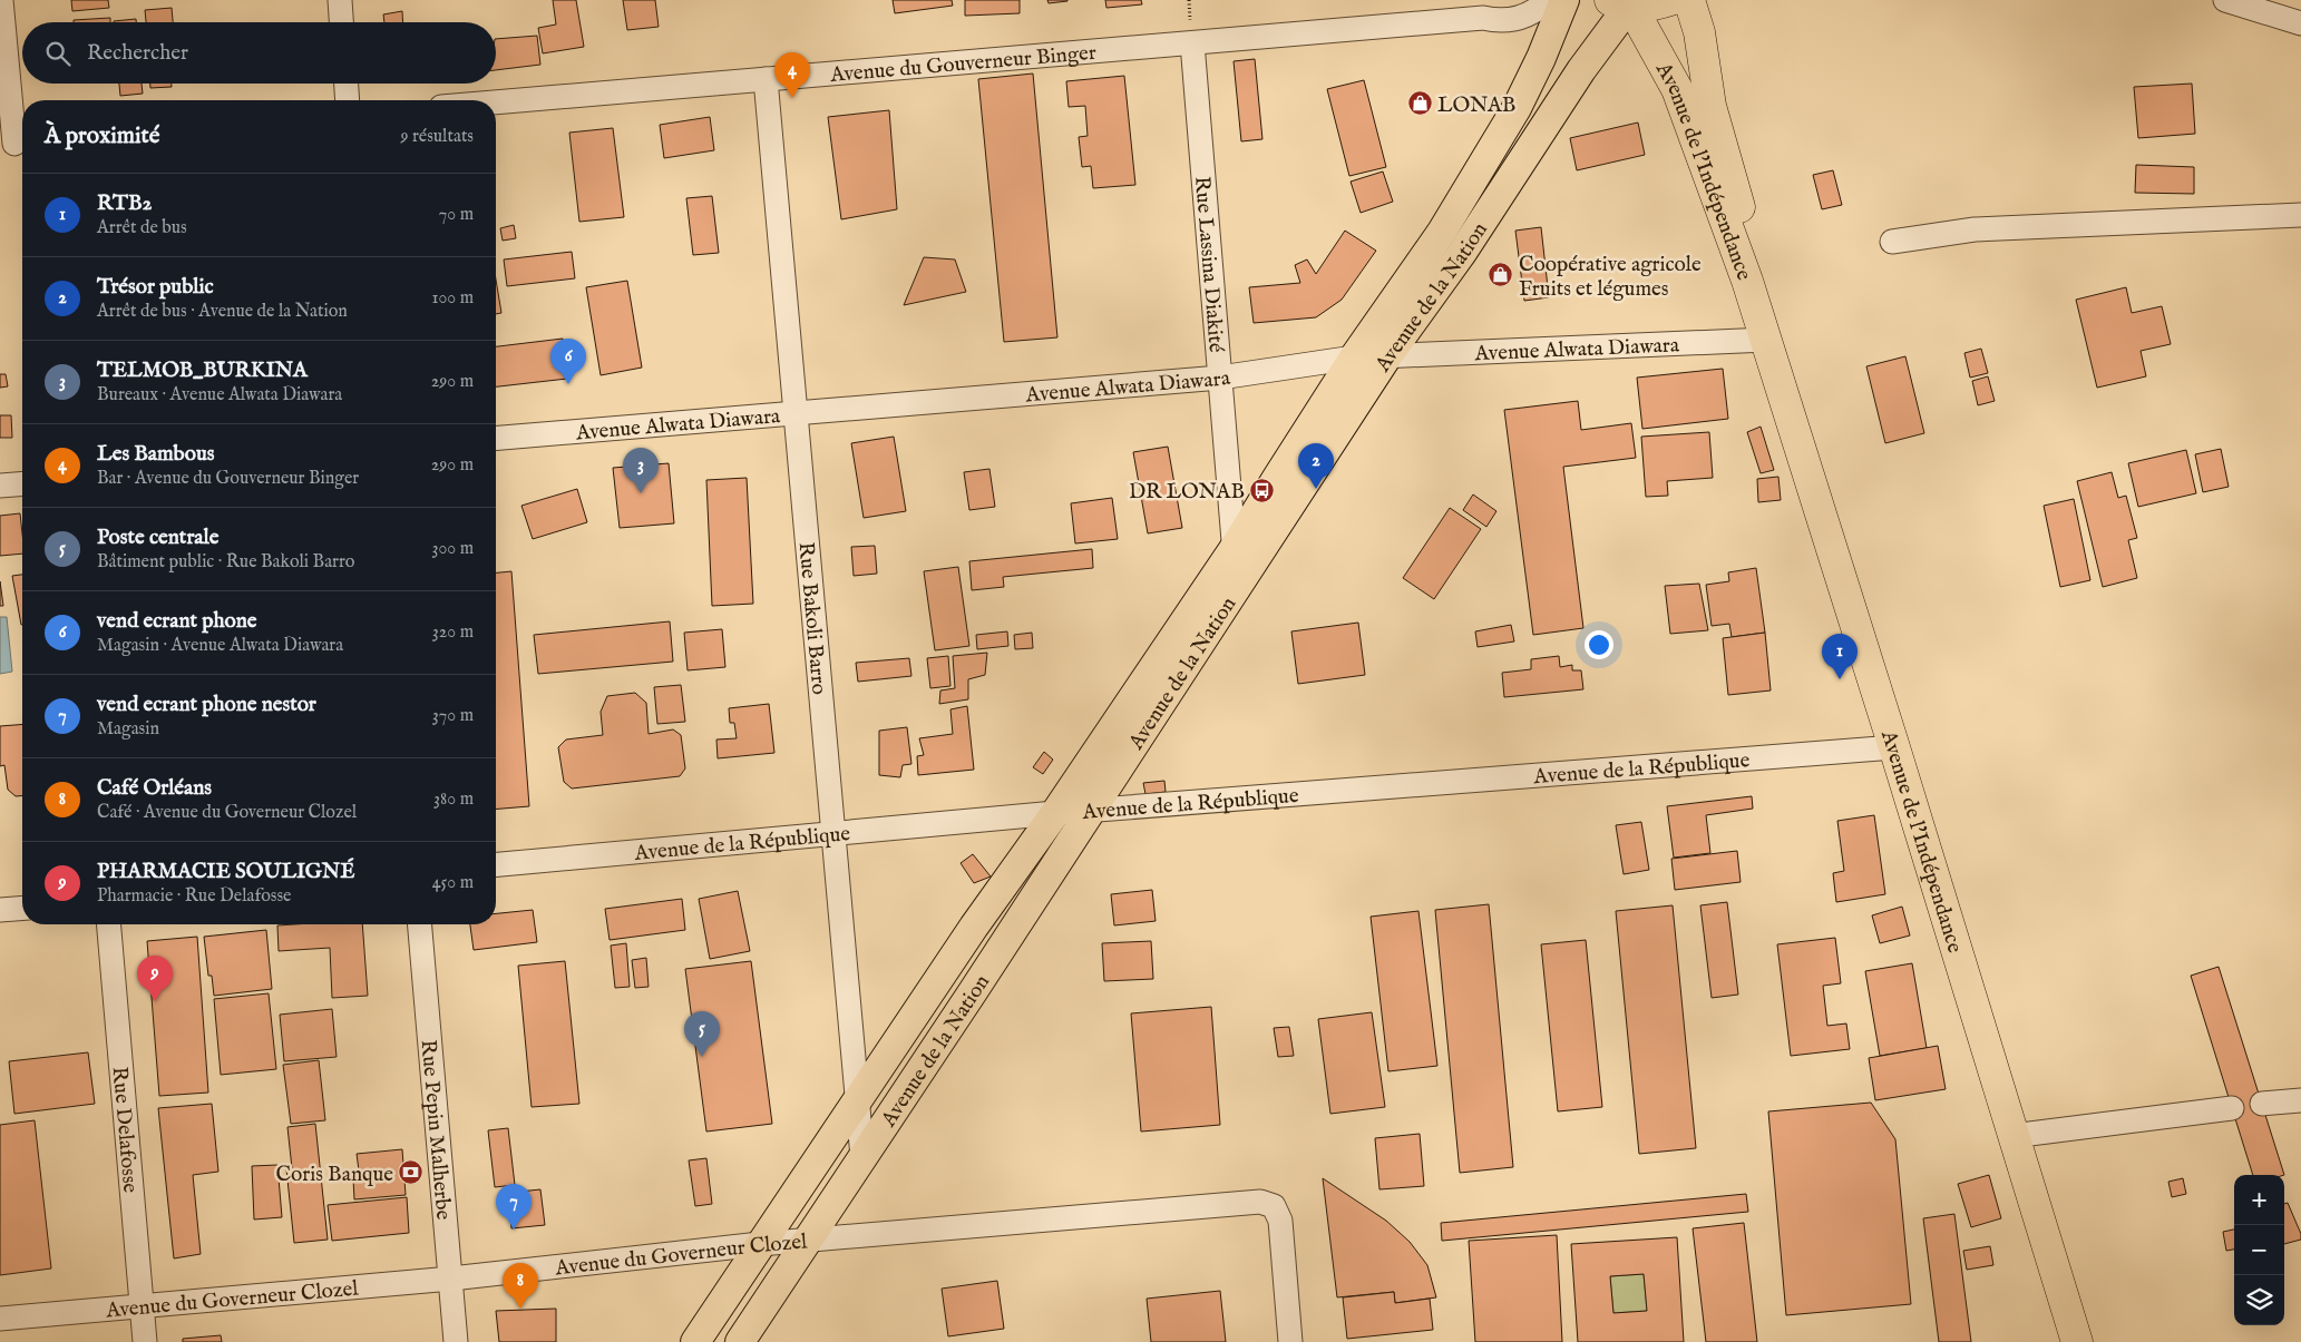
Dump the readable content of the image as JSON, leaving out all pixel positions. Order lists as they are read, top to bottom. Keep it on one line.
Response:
{"streets":{"highway":["Avenue de l'Indépendance"],"main road":["Avenue de la Nation"],"street":["Avenue du Gouverneur Binger","Rue Lassina Diakité","Avenue Alwata Diawara","Rue Bakoli Barro","Avenue de la République","Rue Delafosse","Rue Pepin Malherbe","Avenue du Governeur Clozel"]},"crossings":[["Avenue du Gouverneur Binger","Rue Lassina Diakité"],["Avenue du Gouverneur Binger","Avenue de la Nation"],["Avenue du Gouverneur Binger","Rue Bakoli Barro"],["Avenue de l'Indépendance","Avenue de la Nation"],["Avenue de l'Indépendance","Avenue Alwata Diawara"],["Avenue de l'Indépendance","Avenue de la République"],["Rue Lassina Diakité","Avenue de la Nation"],["Rue Lassina Diakité","Avenue Alwata Diawara"],["Avenue de la Nation","Avenue Alwata Diawara"],["Avenue de la Nation","Rue Bakoli Barro"],["Avenue de la Nation","Avenue de la République"],["Avenue de la Nation","Avenue du Governeur Clozel"],["Avenue Alwata Diawara","Rue Bakoli Barro"],["Rue Bakoli Barro","Avenue de la République"],["Rue Delafosse","Avenue du Governeur Clozel"],["Rue Pepin Malherbe","Avenue du Governeur Clozel"]],"places":{"shop":["LONAB","Coopérative agricole Fruits et légumes"],"bus stop":["DR LONAB"],"bank":["Coris Banque"]},"page":{"search":"Rechercher","pins":["4","6","2","3","1","9","5","7","8"],"heading":["À proximité","9 résultats"],"list":[{"mark":"1","name":"RTB2","note":"Arrêt de bus","value":"70 m"},{"mark":"2","name":"Trésor public","note":"Arrêt de bus · Avenue de la Nation","value":"100 m"},{"mark":"3","name":"TELMOB_BURKINA","note":"Bureaux · Avenue Alwata Diawara","value":"290 m"},{"mark":"4","name":"Les Bambous","note":"Bar · Avenue du Gouverneur Binger","value":"290 m"},{"mark":"5","name":"Poste centrale","note":"Bâtiment public · Rue Bakoli Barro","value":"300 m"},{"mark":"6","name":"vend ecrant phone","note":"Magasin · Avenue Alwata Diawara","value":"320 m"},{"mark":"7","name":"vend ecrant phone nestor","note":"Magasin","value":"370 m"},{"mark":"8","name":"Café Orléans","note":"Café · Avenue du Governeur Clozel","value":"380 m"},{"mark":"9","name":"PHARMACIE SOULIGNÉ","note":"Pharmacie · Rue Delafosse","value":"450 m"}],"map_buttons":["+","−"]}}
